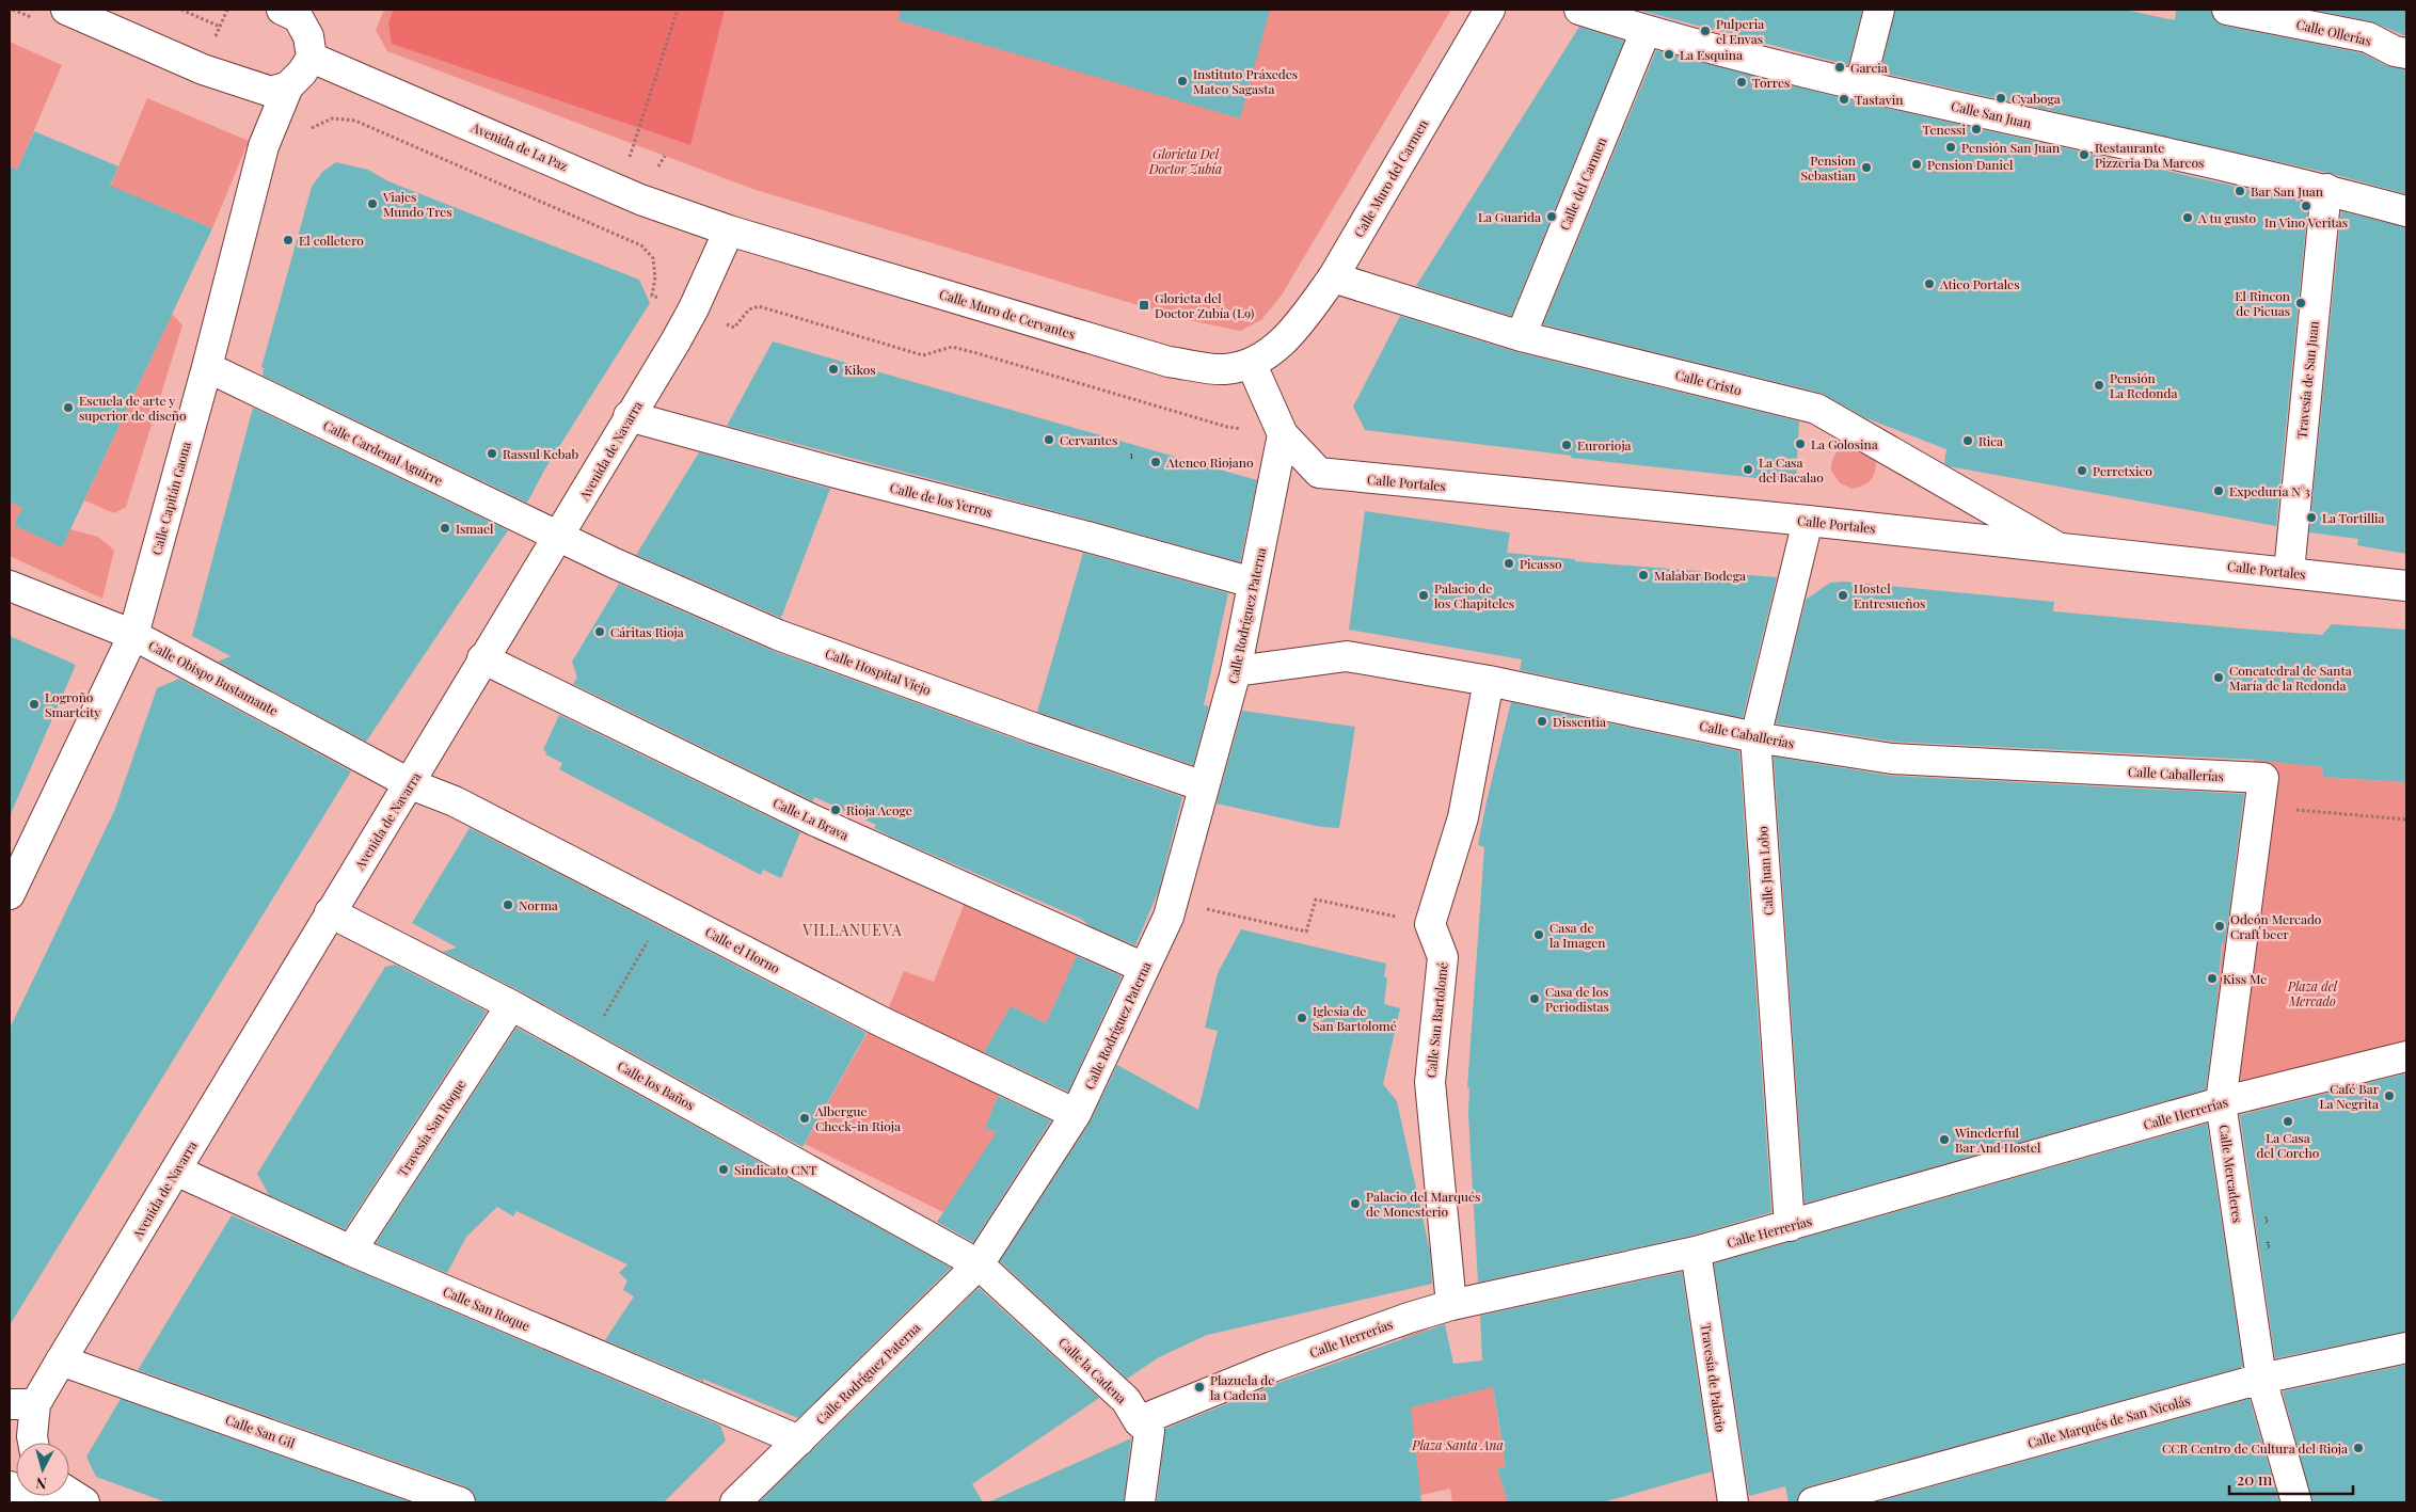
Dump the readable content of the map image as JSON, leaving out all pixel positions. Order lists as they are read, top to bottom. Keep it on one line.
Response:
{"streets":{"street":["Calle Ollerías","Calle San Juan","Avenida de La Paz","Calle Muro del Carmen","Calle del Carmen","Calle Muro de Cervantes","Travesía de San Juan","Calle Cristo","Avenida de Navarra","Calle Cardenal Aguirre","Calle Portales","Calle Capitán Gaona","Calle de los Yerros","Calle Rodríguez Paterna","Calle Hospital Viejo","Calle Obispo Bustamante","Calle Caballerías","Calle La Brava","Calle Juan Lobo","Calle el Horno","Calle San Bartolomé","Calle los Baños","Calle Herrerías","Travesía San Roque","Calle Mercaderes","Calle San Roque","Calle la Cadena","Travesía de Palacio","Calle Marqués de San Nicolás","Calle San Gil"]},"crossings":[["Calle San Juan","Calle del Carmen"],["Calle San Juan","Travesía de San Juan"],["Avenida de La Paz","Calle Muro de Cervantes"],["Avenida de La Paz","Avenida de Navarra"],["Calle Muro del Carmen","Calle Muro de Cervantes"],["Calle Muro del Carmen","Calle Cristo"],["Calle del Carmen","Calle Cristo"],["Calle Muro de Cervantes","Avenida de Navarra"],["Calle Muro de Cervantes","Calle Portales"],["Travesía de San Juan","Calle Portales"],["Calle Cristo","Calle Portales"],["Avenida de Navarra","Calle Cardenal Aguirre"],["Avenida de Navarra","Calle de los Yerros"],["Avenida de Navarra","Calle Hospital Viejo"],["Avenida de Navarra","Calle Obispo Bustamante"],["Avenida de Navarra","Calle La Brava"],["Avenida de Navarra","Calle el Horno"],["Avenida de Navarra","Calle los Baños"],["Avenida de Navarra","Calle San Roque"],["Avenida de Navarra","Calle San Gil"],["Calle Cardenal Aguirre","Calle Capitán Gaona"],["Calle Cardenal Aguirre","Calle Hospital Viejo"],["Calle Portales","Calle Rodríguez Paterna"],["Calle Portales","Calle Juan Lobo"],["Calle Capitán Gaona","Calle Obispo Bustamante"],["Calle de los Yerros","Calle Rodríguez Paterna"],["Calle Rodríguez Paterna","Calle Hospital Viejo"],["Calle Rodríguez Paterna","Calle Caballerías"],["Calle Rodríguez Paterna","Calle La Brava"],["Calle Rodríguez Paterna","Calle el Horno"],["Calle Rodríguez Paterna","Calle los Baños"],["Calle Rodríguez Paterna","Calle San Roque"],["Calle Rodríguez Paterna","Calle la Cadena"],["Calle Obispo Bustamante","Calle el Horno"],["Calle Caballerías","Calle Juan Lobo"],["Calle Caballerías","Calle Mercaderes"],["Calle Juan Lobo","Calle Herrerías"],["Calle San Bartolomé","Calle Herrerías"],["Calle los Baños","Travesía San Roque"],["Calle los Baños","Calle la Cadena"],["Calle Herrerías","Calle Mercaderes"],["Calle Herrerías","Calle la Cadena"],["Calle Herrerías","Travesía de Palacio"],["Travesía San Roque","Calle San Roque"],["Calle Mercaderes","Calle Marqués de San Nicolás"]],"districts":["VILLANUEVA"],"parks":["Glorieta Del Doctor Zubía","Plaza del Mercado","Plaza Santa Ana"],"places":{"other":["Pulperia el Envas","La Esquina","Garcia","Instituto Práxedes Mateo Sagasta","Torres","Cyaboga","Tastavin","Tenessi","Pensión San Juan","Restaurante Pizzeria Da Marcos","Pension Daniel","Pension Sebastian","Bar San Juan","Viajes Mundo Tres","In Vino Veritas","La Guarida","A tu gusto","El colletero","Atico Portales","El Rincon de Picuas","Kikos","Pensión La Redonda","Escuela de arte y superior de diseño","Cervantes","Rica","La Golosina","Eurorioja","Rassul Kebab","Ateneo Riojano","La Casa del Bacalao","Perretxico","Expeduría N°3","La Tortillia","Ismael","Picasso","Malabar Bodega","Palacio de los Chapiteles","Hostel Entresueños","Cáritas Rioja","Concatedral de Santa María de la Redonda","Logroño Smartcity","Dissentia","Rioja Acoge","Norma","Odeón Mercado Craft beer","Casa de la Imagen","Kiss Me","Casa de los Periodistas","Iglesia de San Bartolomé","Café Bar La Negrita","Albergue Check-in Rioja","La Casa del Corcho","Winederful Bar And Hostel","Sindicato CNT","Palacio del Marqués de Monesterio","Plazuela de la Cadena","CCR Centro de Cultura del Rioja"],"transit":["Glorieta del Doctor Zubía (L9)"]},"house_numbers":["1","3","5"],"scale_bar":"20 m","north":"bottom"}
